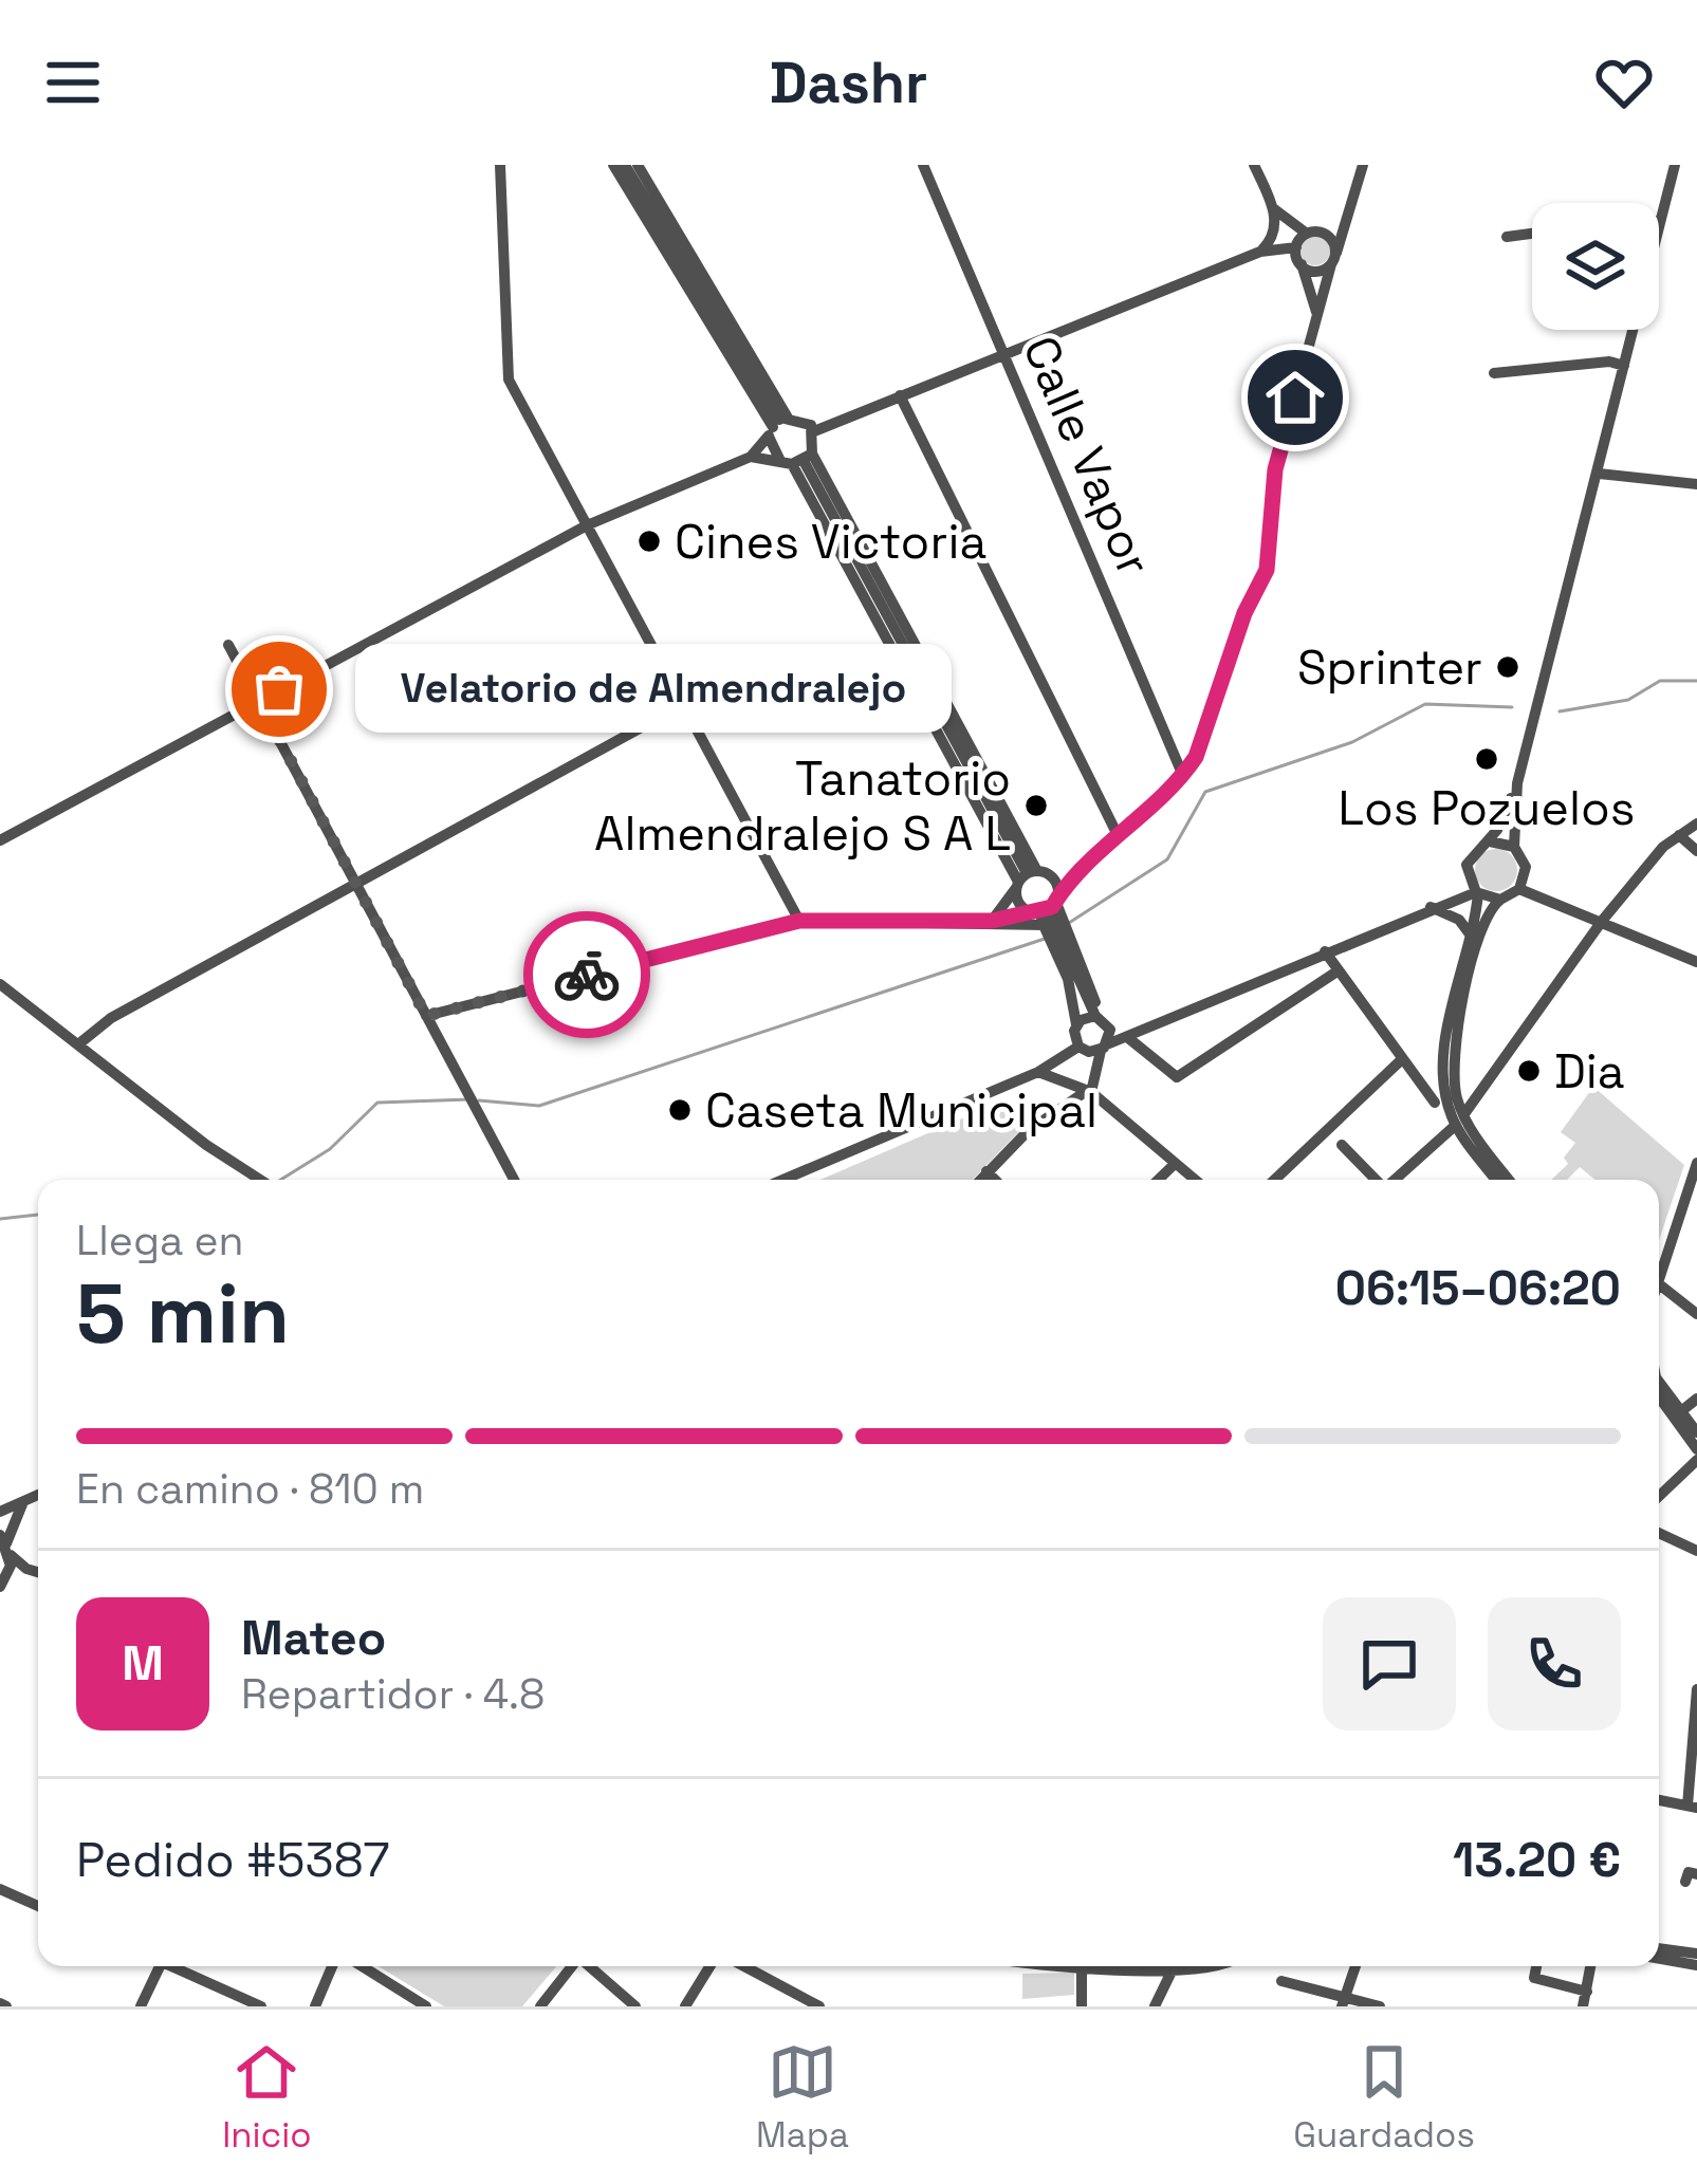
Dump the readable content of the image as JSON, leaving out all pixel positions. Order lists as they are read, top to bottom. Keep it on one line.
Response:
{"streets":{"street":["Calle Vapor"]},"places":["Cines Victoria","Sprinter","Velatorio de Almendralejo","Los Pozuelos","Tanatorio Almendralejo S A L","Dia","Caseta Municipal"],"page":{"header":"Dashr","bubble":"Velatorio de Almendralejo","heading":["5 min","Llega en","06:15–06:20"],"panel":["Mateo","Repartidor · 4.8","Pedido #5387","13.20 €"],"bar":"En camino · 810 m","round":"M","tabs":["Inicio","Mapa","Guardados"]}}
